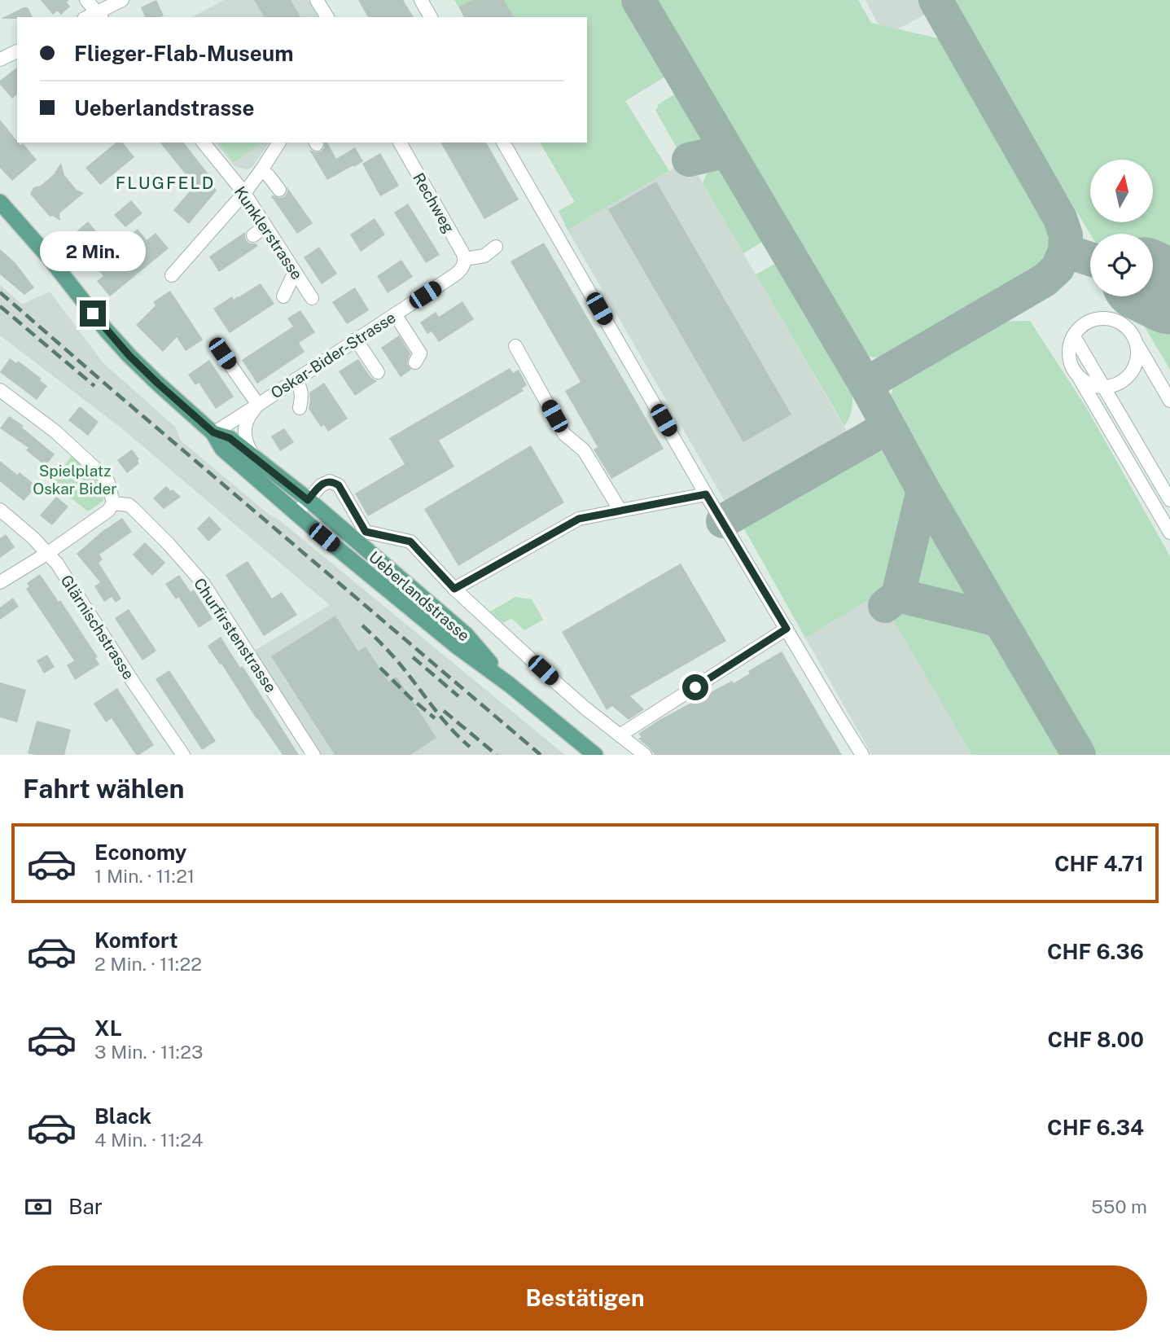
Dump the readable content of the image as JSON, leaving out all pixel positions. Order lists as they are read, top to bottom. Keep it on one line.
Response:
{"streets":{"main road":["Ueberlandstrasse"],"street":["Rechweg","Kunklerstrasse","Oskar-Bider-Strasse","Glärnischstrasse","Churfirstenstrasse"]},"crossings":[["Rechweg","Oskar-Bider-Strasse"],["Oskar-Bider-Strasse","Ueberlandstrasse"]],"districts":["FLUGFELD"],"parks":["Spielplatz Oskar Bider"],"north":"top","page":{"banner":["Flieger-Flab-Museum","Ueberlandstrasse"],"bubble":"2 Min.","heading":"Fahrt wählen","list":[{"name":"Economy","note":"1 Min. · 11:21","value":"CHF 4.71"},{"name":"Komfort","note":"2 Min. · 11:22","value":"CHF 6.36"},{"name":"XL","note":"3 Min. · 11:23","value":"CHF 8.00"},{"name":"Black","note":"4 Min. · 11:24","value":"CHF 6.34"}],"pay":["Bar","550 m"],"buttons":"Bestätigen"}}
